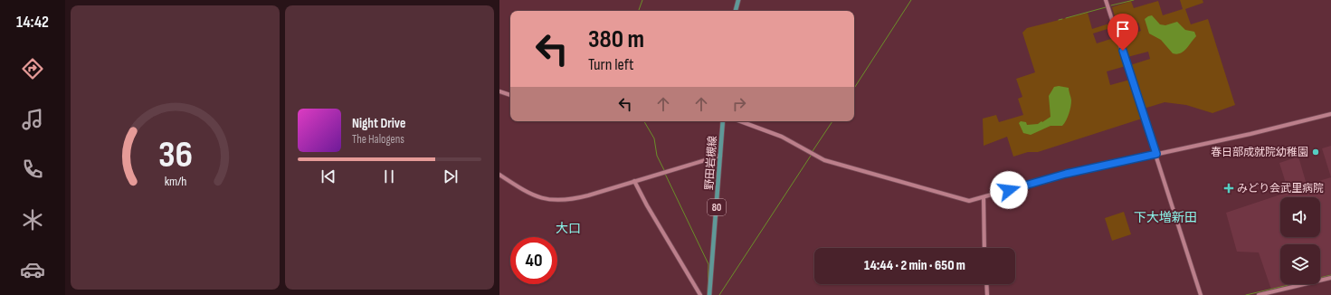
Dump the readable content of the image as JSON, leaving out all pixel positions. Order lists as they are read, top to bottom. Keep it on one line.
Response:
{"streets":{"main road":["野田岩槻線","80"]},"districts":["下大増新田","大口"],"places":{"other":["春日部成就院幼稚園"],"health":["みどり会武里病院"]},"page":{"tabs":"14:42","turn":["380 m","Turn left"],"song":["Night Drive","The Halogens"],"limit":"40","trip":"14:44 · 2 min · 650 m","gauge":["36","km/h"]}}
